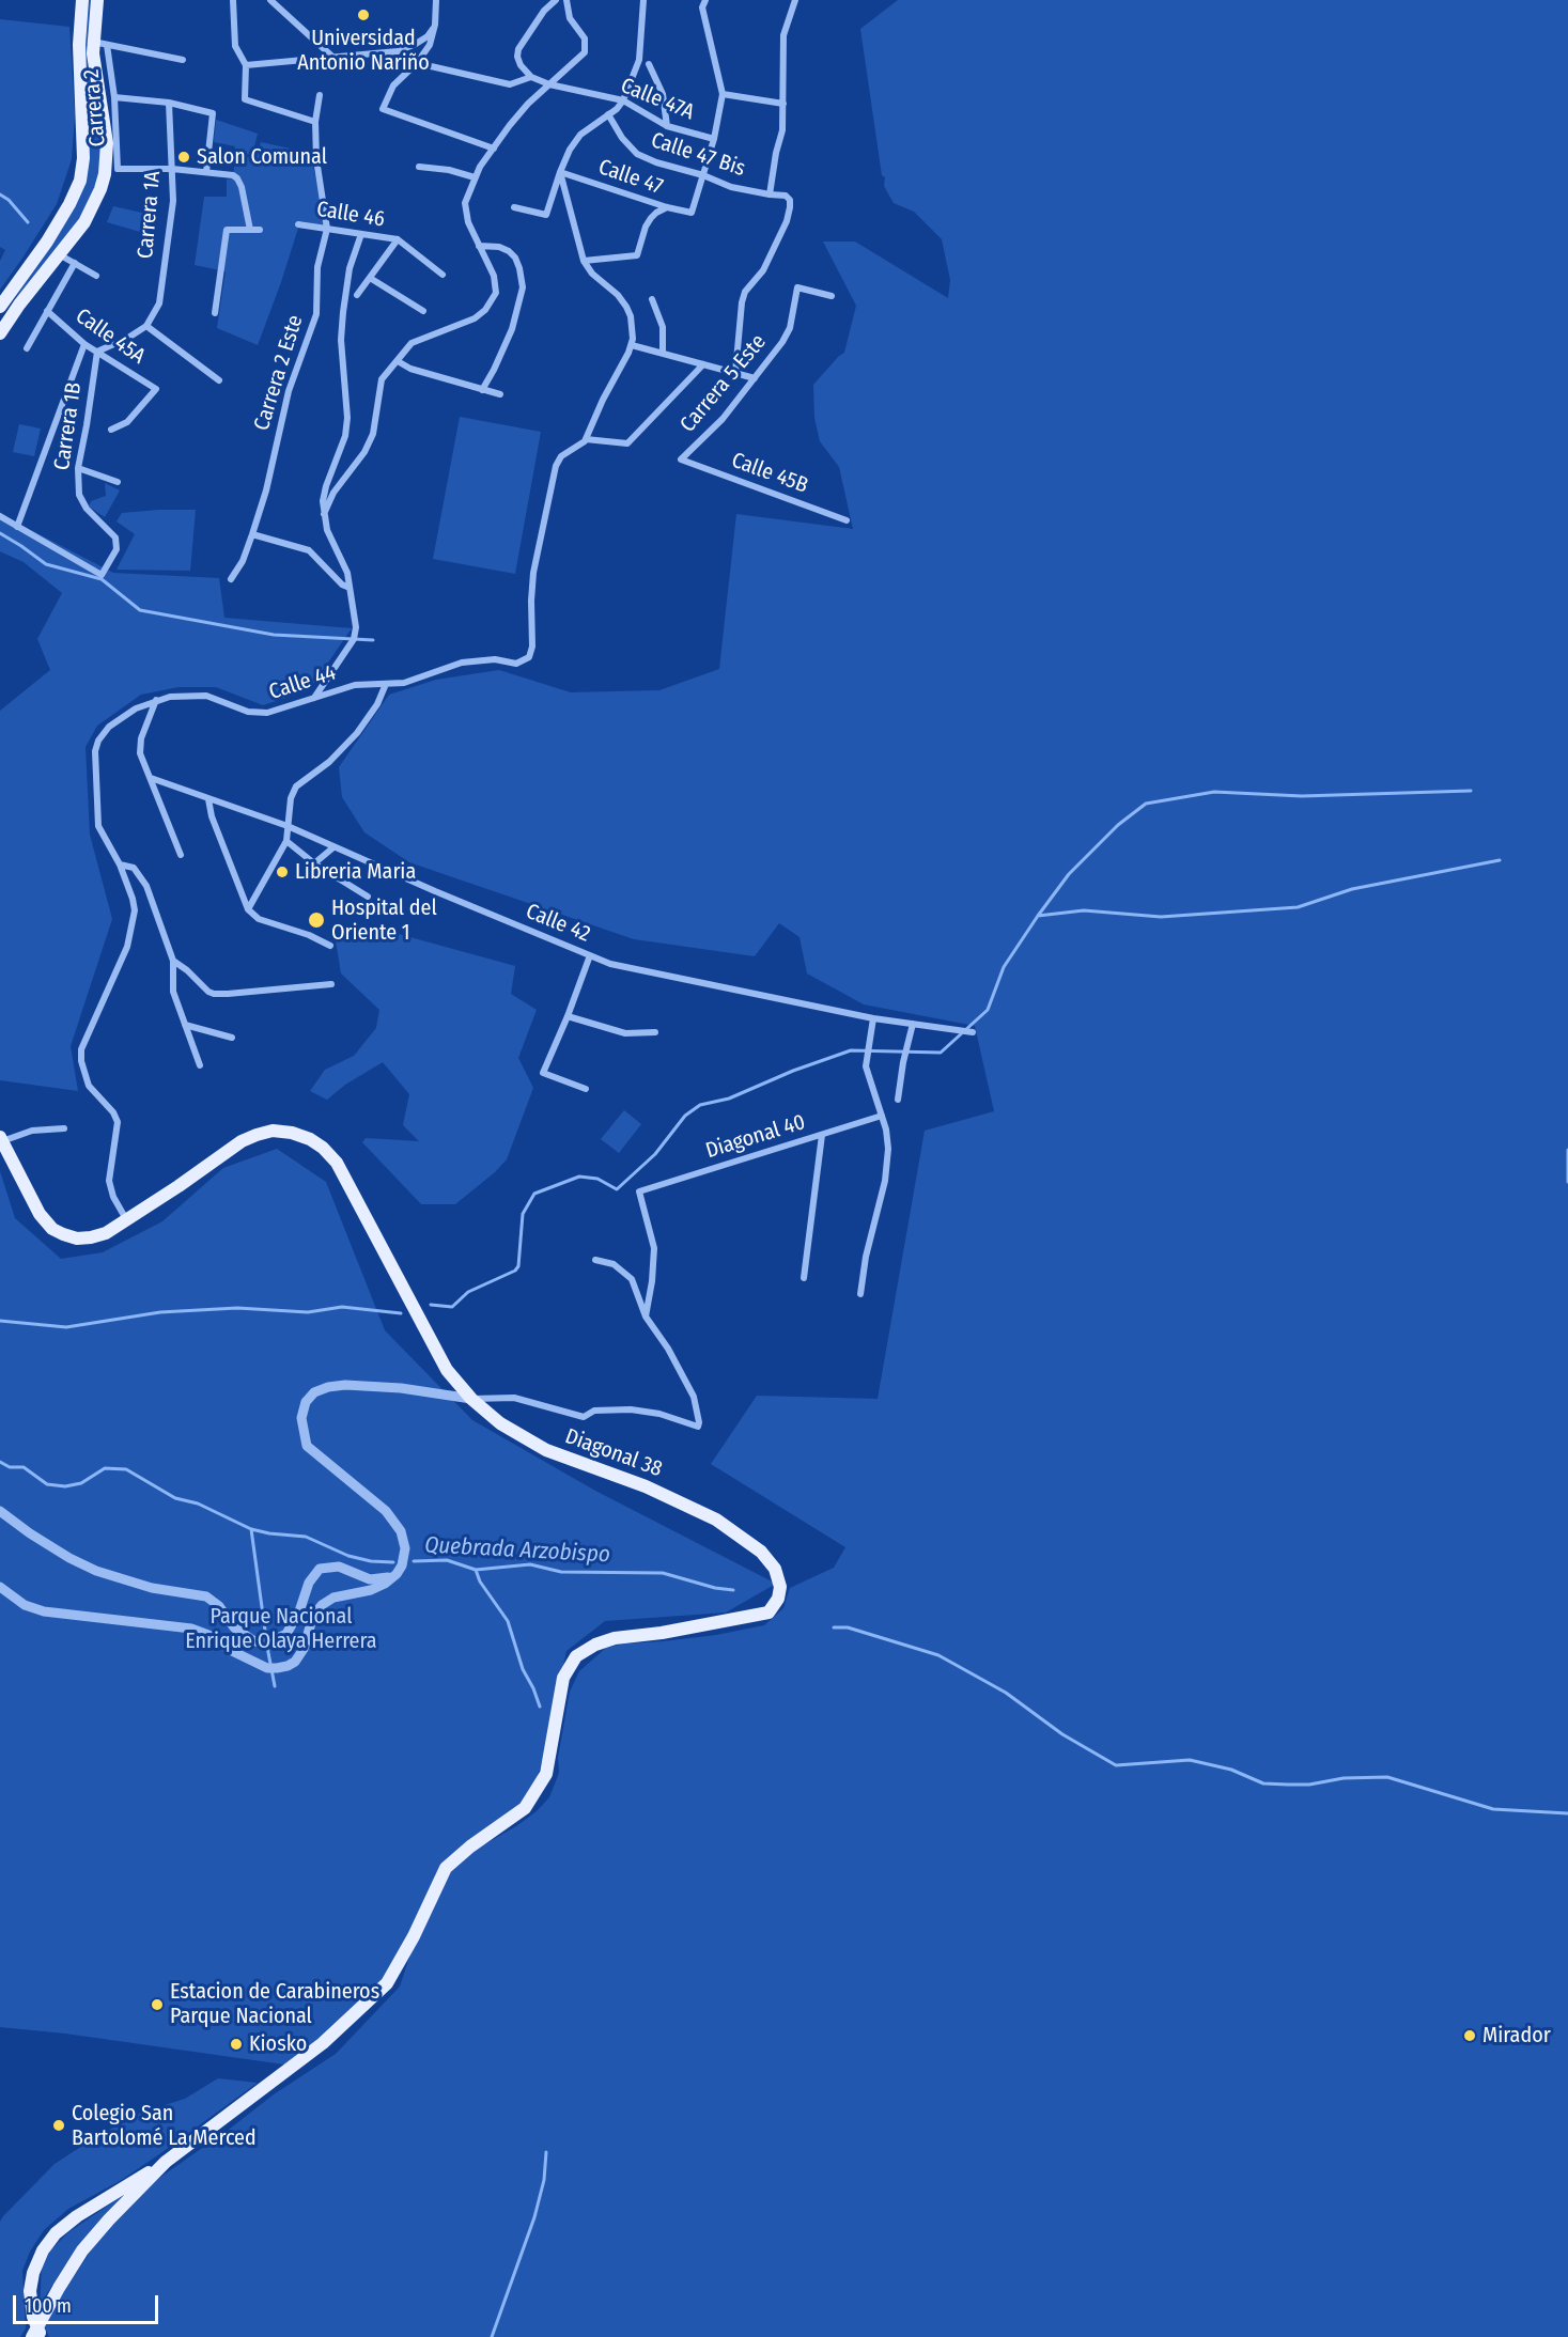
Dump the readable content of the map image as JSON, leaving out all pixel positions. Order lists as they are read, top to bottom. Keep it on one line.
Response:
{"streets":{"main road":["Diagonal 38"],"street":["Calle 47A","Carrera 2","Calle 47 Bis","Calle 47","Carrera 1A","Calle 46","Calle 45A","Carrera 2 Este","Carrera 5 Este","Carrera 1B","Calle 45B","Calle 44","Calle 42","Diagonal 40"]},"crossings":[["Carrera 2","Carrera 1A"],["Calle 47 Bis","Calle 47"],["Calle 47 Bis","Carrera 5 Este"],["Calle 46","Carrera 2 Este"],["Calle 45A","Carrera 1B"],["Carrera 5 Este","Calle 45B"],["Calle 44","Diagonal 38"]],"water":["Quebrada Arzobispo"],"parks":["Parque Nacional Enrique Olaya Herrera"],"places":["Universidad Antonio Nariño","Salon Comunal","Libreria Maria","Hospital del Oriente 1","Estacion de Carabineros Parque Nacional","Mirador","Kiosko","Colegio San Bartolomé La Merced"],"scale_bar":"100 m"}
